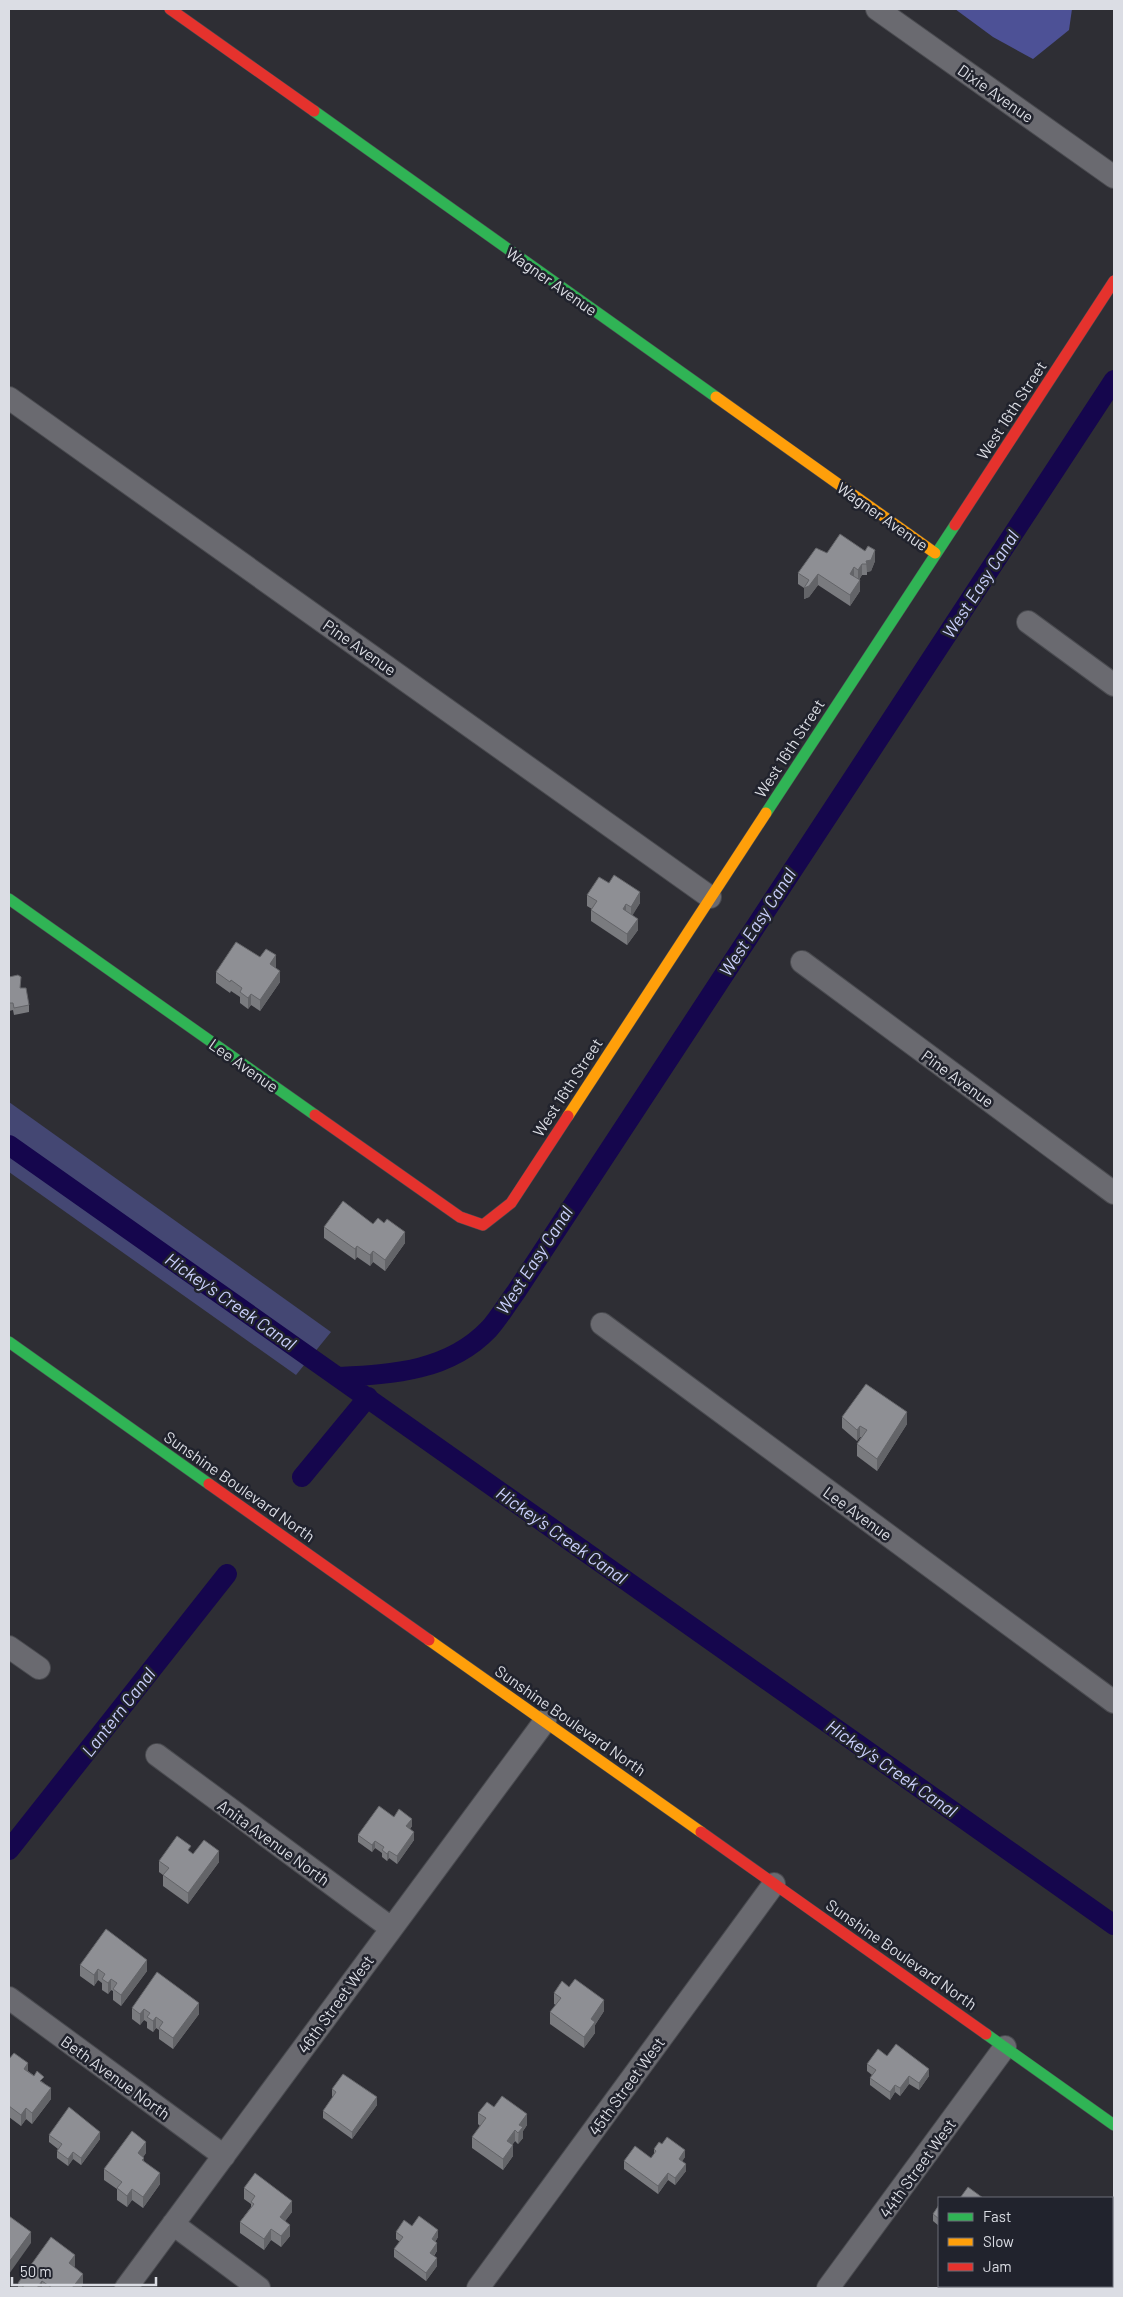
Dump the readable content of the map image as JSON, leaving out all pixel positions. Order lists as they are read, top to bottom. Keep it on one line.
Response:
{"streets":{"street":["Dixie Avenue","Wagner Avenue","West 16th Street","Pine Avenue","Lee Avenue","Sunshine Boulevard North","Anita Avenue North","46th Street West","Beth Avenue North","45th Street West","44th Street West"]},"crossings":[["Wagner Avenue","West 16th Street"],["West 16th Street","Pine Avenue"],["West 16th Street","Lee Avenue"],["Sunshine Boulevard North","46th Street West"],["Sunshine Boulevard North","45th Street West"],["Sunshine Boulevard North","44th Street West"],["Anita Avenue North","46th Street West"],["46th Street West","Beth Avenue North"]],"water":["West Easy Canal","Hickey's Creek Canal","Lantern Canal"],"legend":["Fast","Slow","Jam"],"scale_bar":"50 m"}
